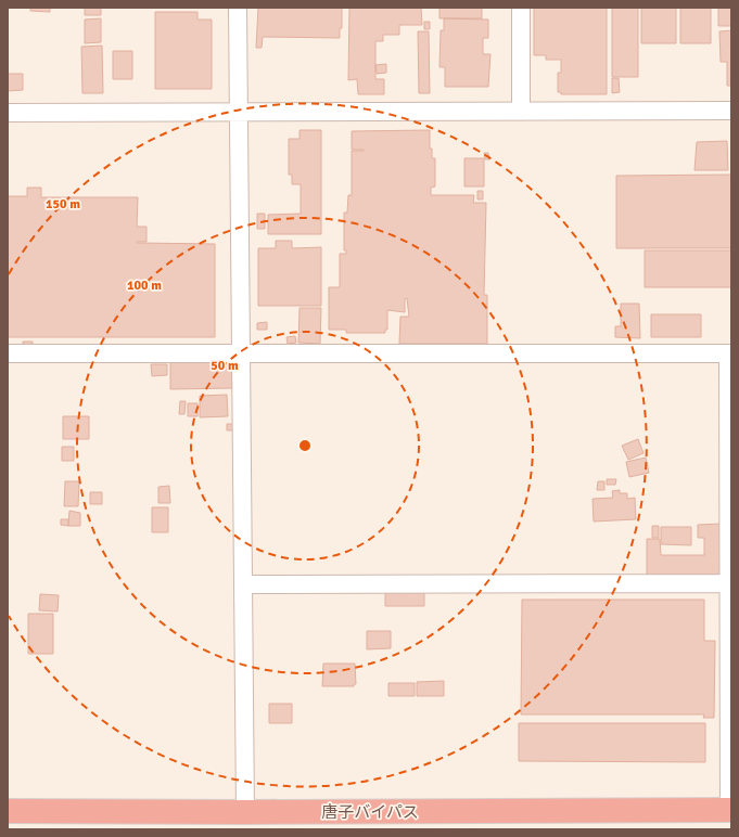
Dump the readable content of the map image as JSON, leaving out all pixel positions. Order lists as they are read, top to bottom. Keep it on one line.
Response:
{"streets":{"highway":["唐子バイパス"]},"rings":["150 m","100 m","50 m"]}
